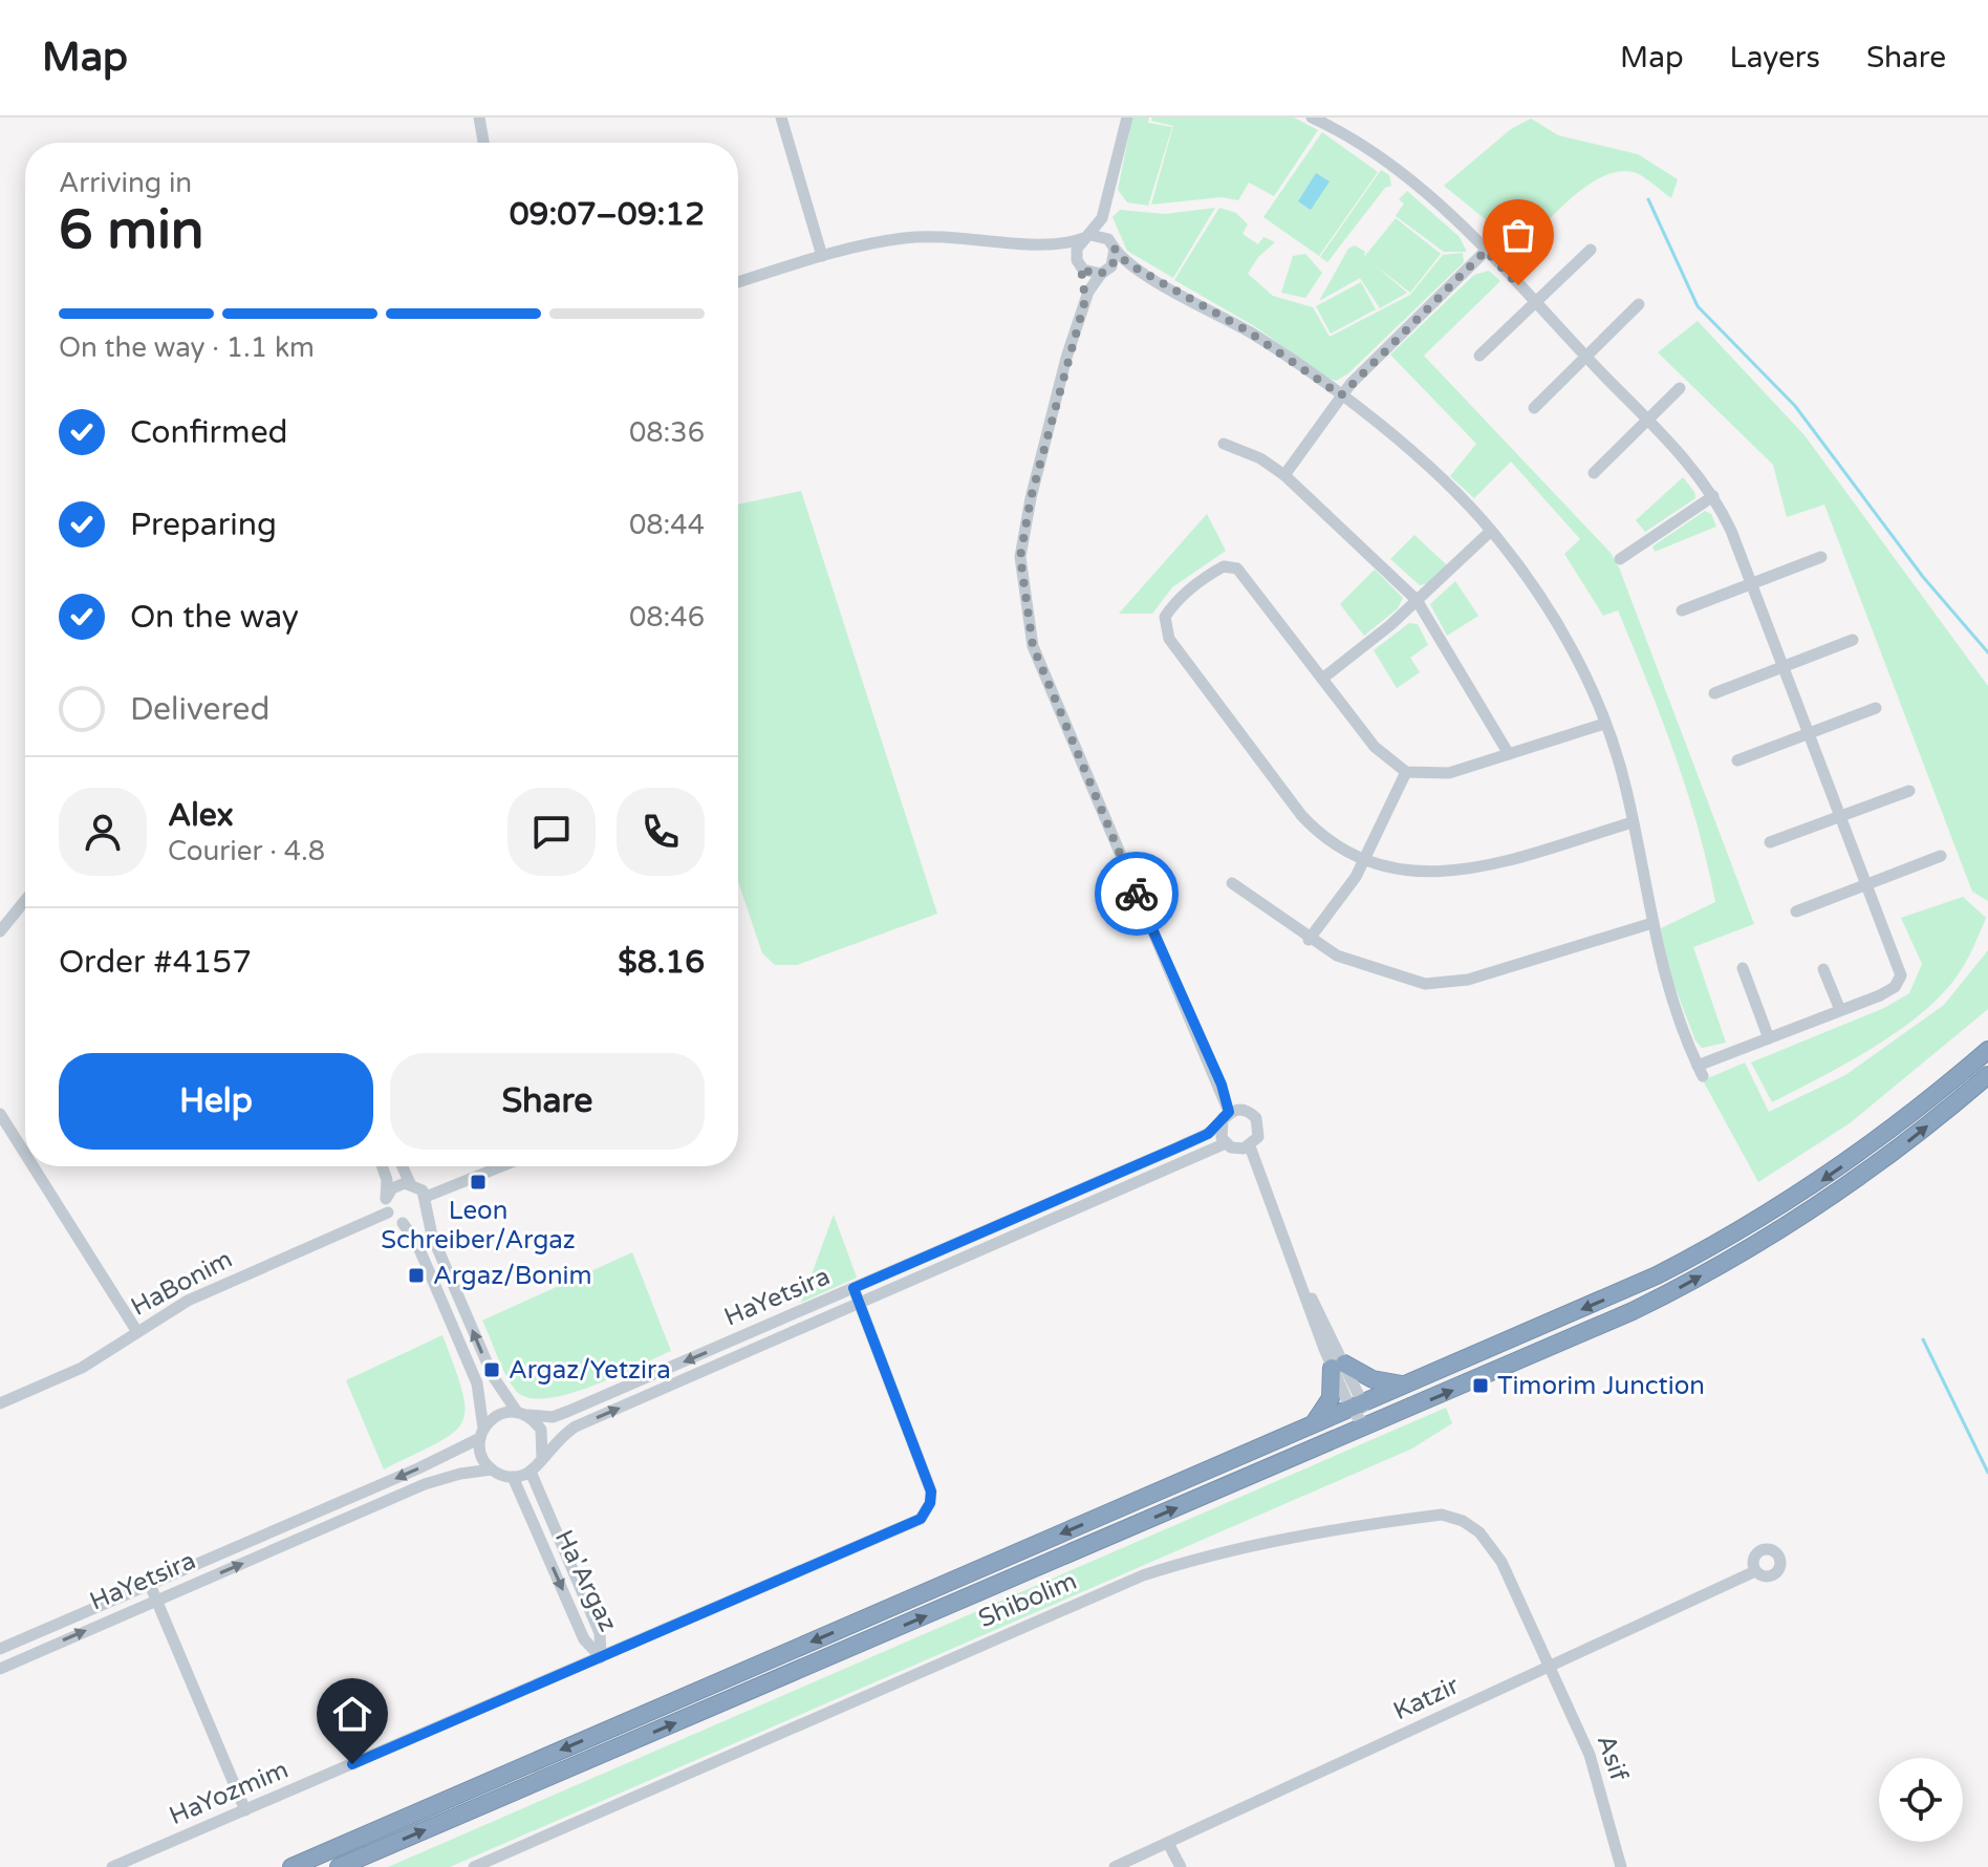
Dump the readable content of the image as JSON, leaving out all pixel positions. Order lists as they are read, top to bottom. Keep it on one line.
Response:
{"streets":{"street":["HaBonim","HaYetsira","Ha'Argaz","Shibolim","Katzir","Asif","HaYozmim"]},"crossings":[["HaYetsira","Ha'Argaz"],["HaYetsira","HaYozmim"],["Ha'Argaz","HaYozmim"],["Shibolim","Katzir"],["Shibolim","Asif"],["Katzir","Asif"]],"places":{"transit":["Leon Schreiber/Argaz","Argaz/Bonim","Argaz/Yetzira","Timorim Junction"]},"page":{"header":"Map","nav":["Map","Layers","Share"],"heading":["6 min","Arriving in","09:07–09:12"],"panel":["Alex","Courier · 4.8","Order #4157","$8.16"],"bar":"On the way · 1.1 km","list":[["Confirmed","08:36"],["Preparing","08:44"],["On the way","08:46"],"Delivered"],"buttons":["Help","Share"]}}
